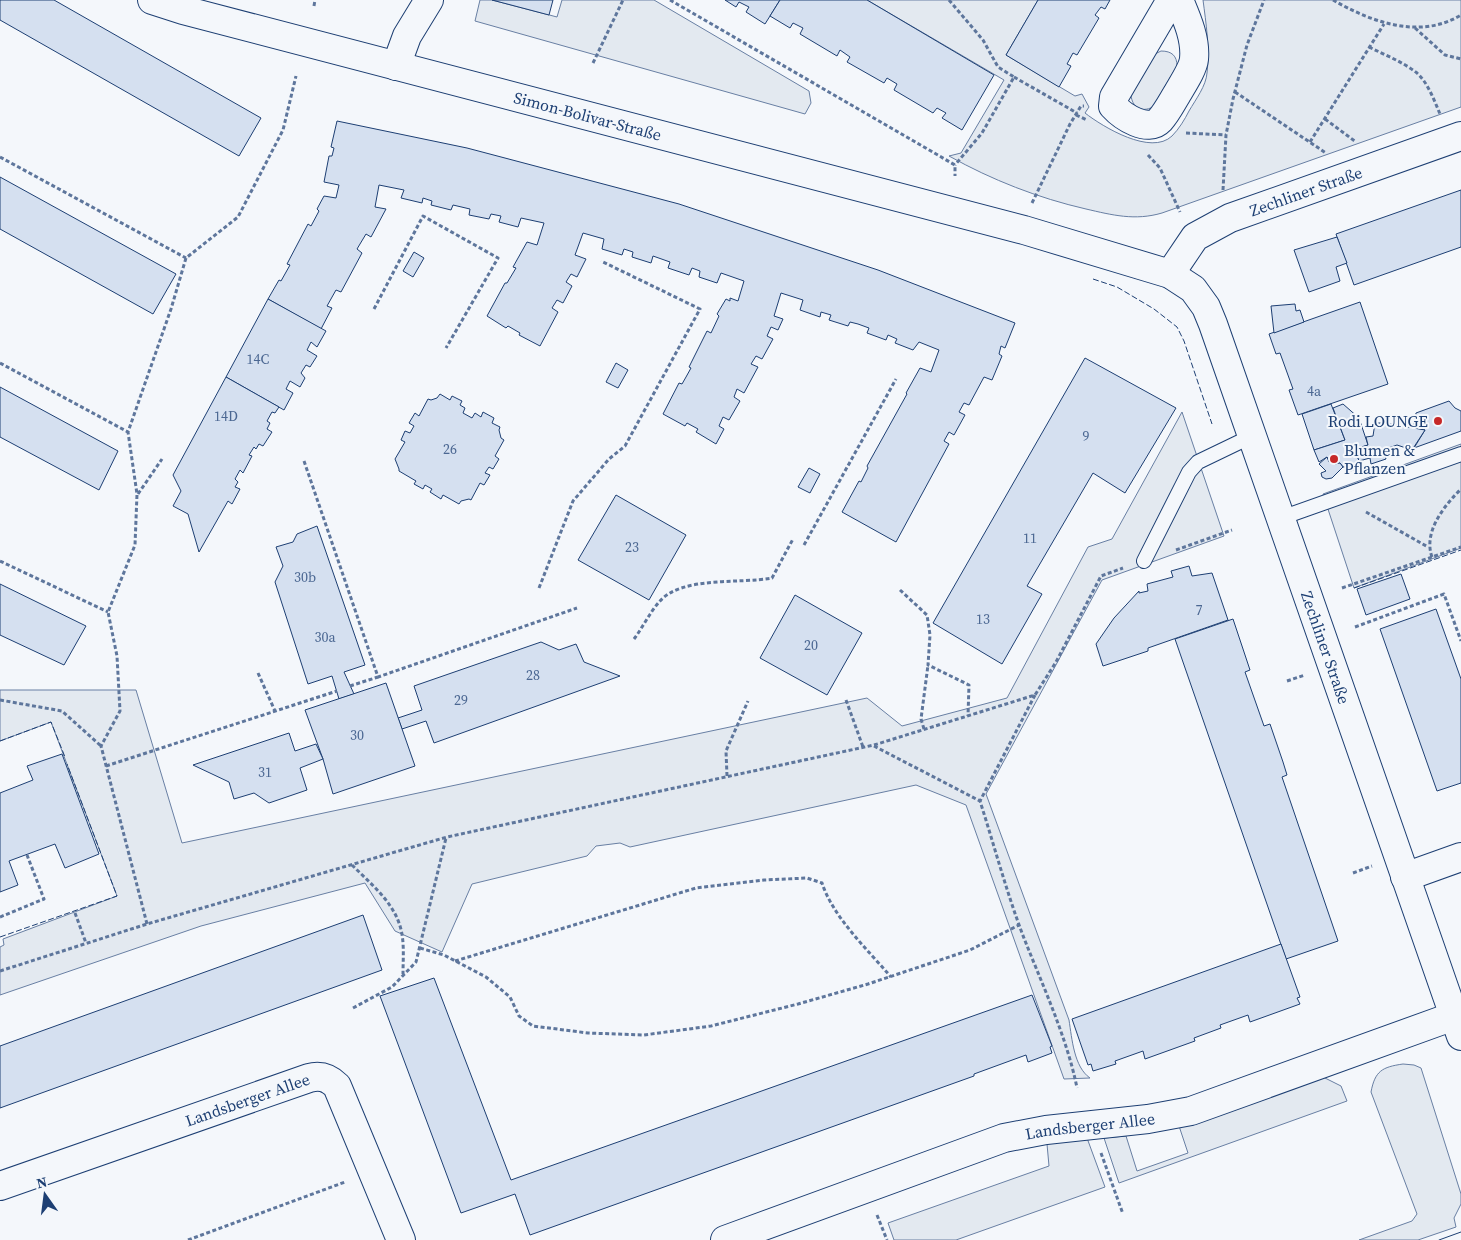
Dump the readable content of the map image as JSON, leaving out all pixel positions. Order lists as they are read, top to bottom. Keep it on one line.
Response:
{"streets":{"street":["Simon-Bolivar-Straße","Zechliner Straße","Landsberger Allee"]},"crossings":[["Simon-Bolivar-Straße","Zechliner Straße"],["Zechliner Straße","Landsberger Allee"]],"places":["Rodi LOUNGE","Blumen & Pflanzen"],"house_numbers":["14C","4a","14D","9","26","11","23","30b","7","13","30a","20","28","29","30","31"],"north":"top"}
